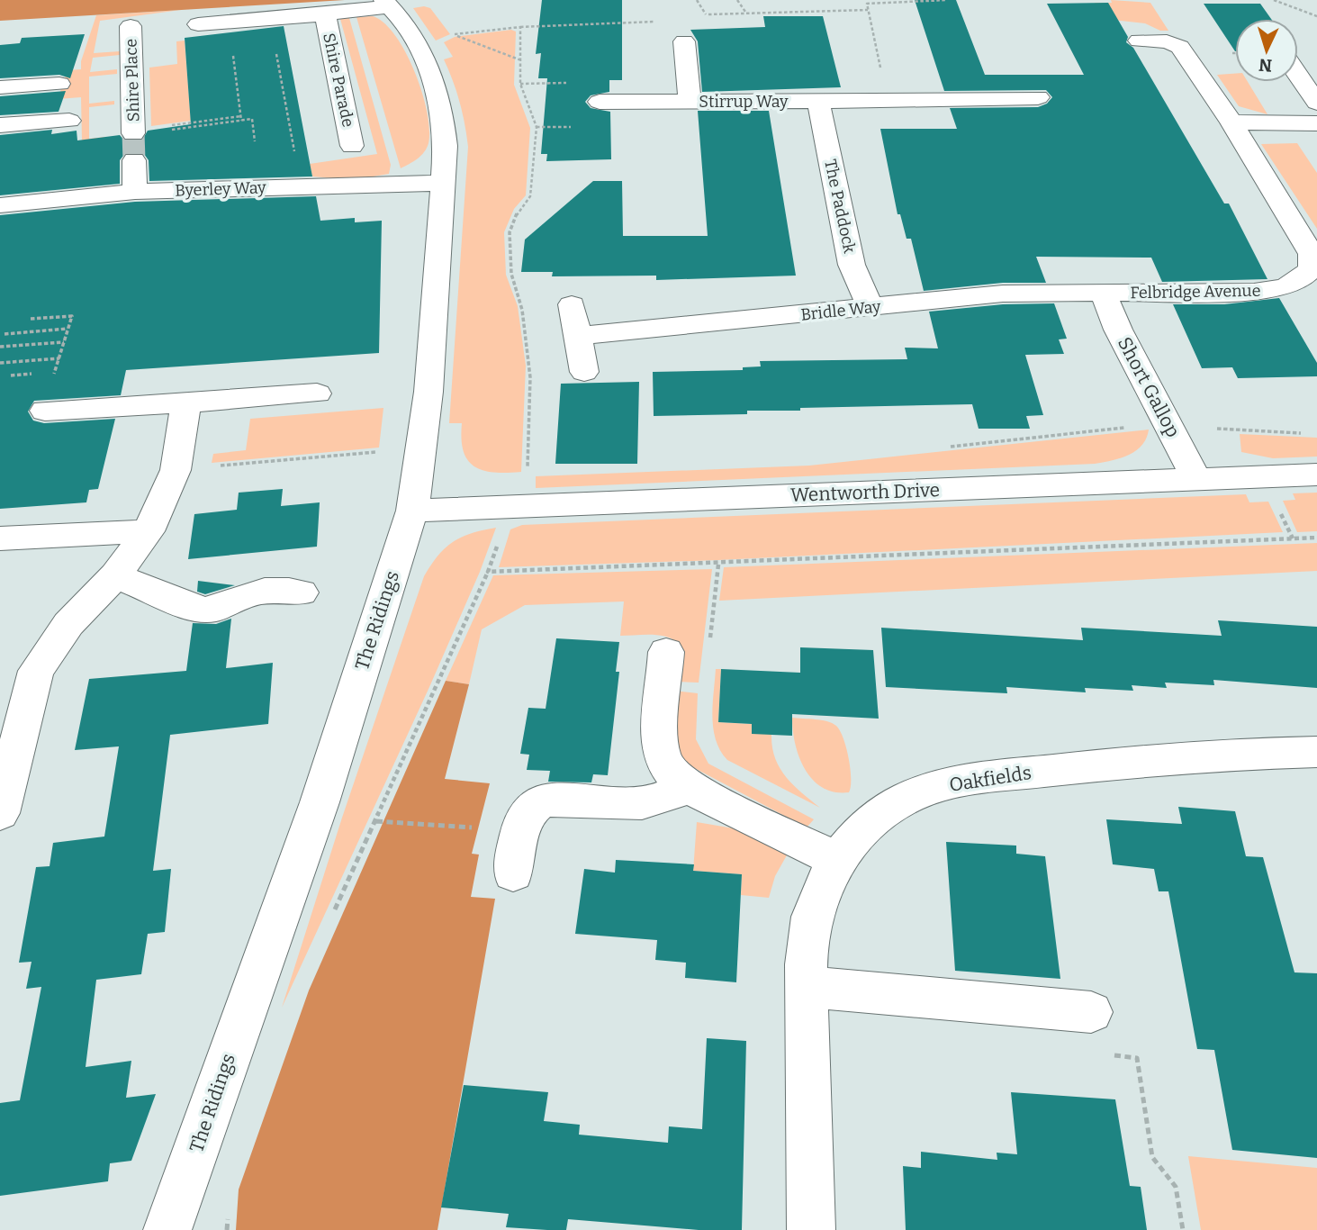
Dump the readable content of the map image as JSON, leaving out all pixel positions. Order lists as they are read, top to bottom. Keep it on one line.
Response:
{"streets":{"street":["Shire Place","Shire Parade","Stirrup Way","Byerley Way","The Paddock","Felbridge Avenue","Bridle Way","Short Gallop","Wentworth Drive","The Ridings","Oakfields"]},"crossings":[["Shire Parade","The Ridings"],["Stirrup Way","The Paddock"],["Byerley Way","The Ridings"],["The Paddock","Bridle Way"],["Felbridge Avenue","Bridle Way"],["Felbridge Avenue","Short Gallop"],["Bridle Way","Short Gallop"],["Short Gallop","Wentworth Drive"],["Wentworth Drive","The Ridings"]],"north":"bottom"}
